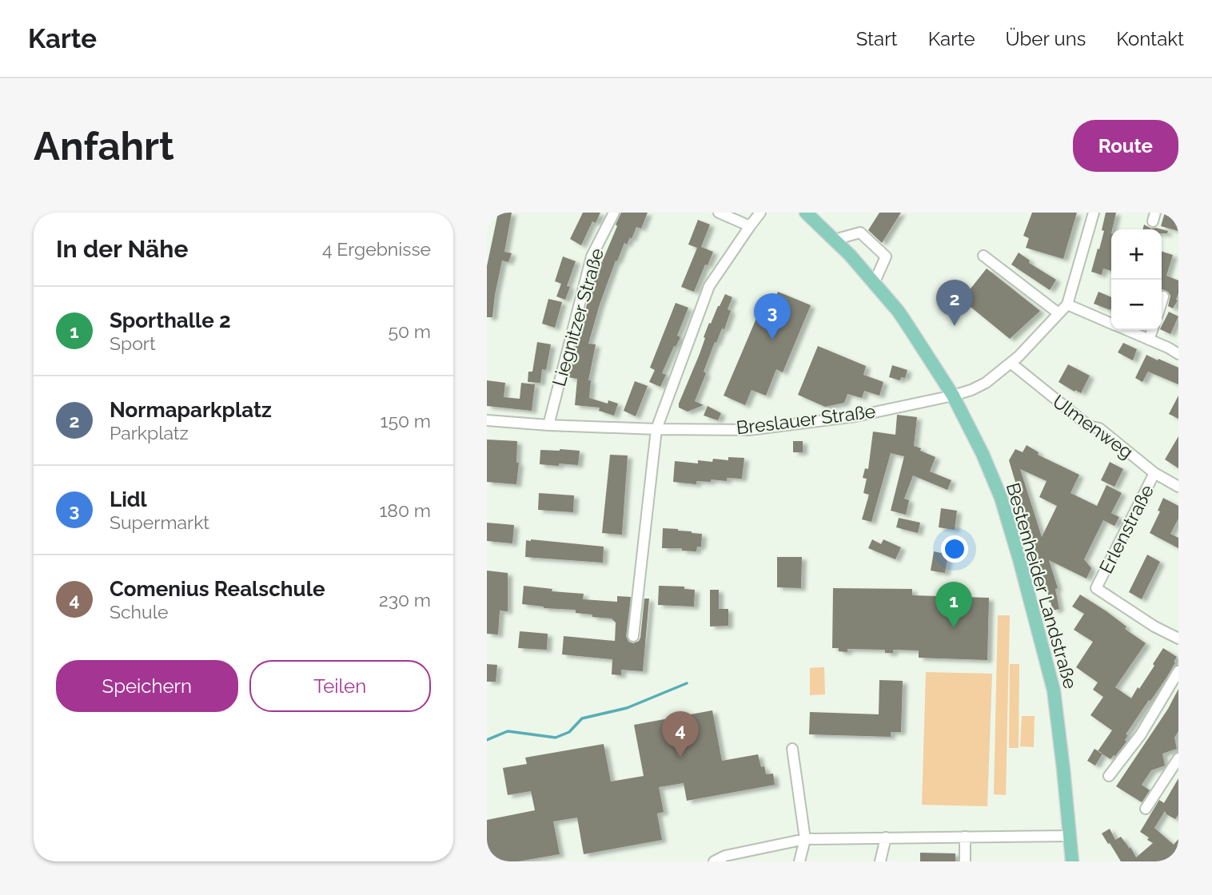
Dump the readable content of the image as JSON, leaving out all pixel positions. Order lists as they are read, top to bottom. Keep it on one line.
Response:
{"streets":{"main road":["Bestenheider Landstraße"],"street":["Liegnitzer Straße","Breslauer Straße","Ulmenweg","Erlenstraße"]},"crossings":[["Liegnitzer Straße","Breslauer Straße"],["Breslauer Straße","Ulmenweg"],["Breslauer Straße","Bestenheider Landstraße"],["Ulmenweg","Erlenstraße"]],"page":{"header":"Karte","nav":["Start","Karte","Über uns","Kontakt"],"buttons":["Route",["Speichern","Teilen"]],"title":"Anfahrt","heading":["In der Nähe","4 Ergebnisse"],"map_buttons":["+","−"],"pins":["2","3","1","4"],"list":[{"mark":"1","name":"Sporthalle 2","note":"Sport","value":"50 m"},{"mark":"2","name":"Normaparkplatz","note":"Parkplatz","value":"150 m"},{"mark":"3","name":"Lidl","note":"Supermarkt","value":"180 m"},{"mark":"4","name":"Comenius Realschule","note":"Schule","value":"230 m"}]}}
